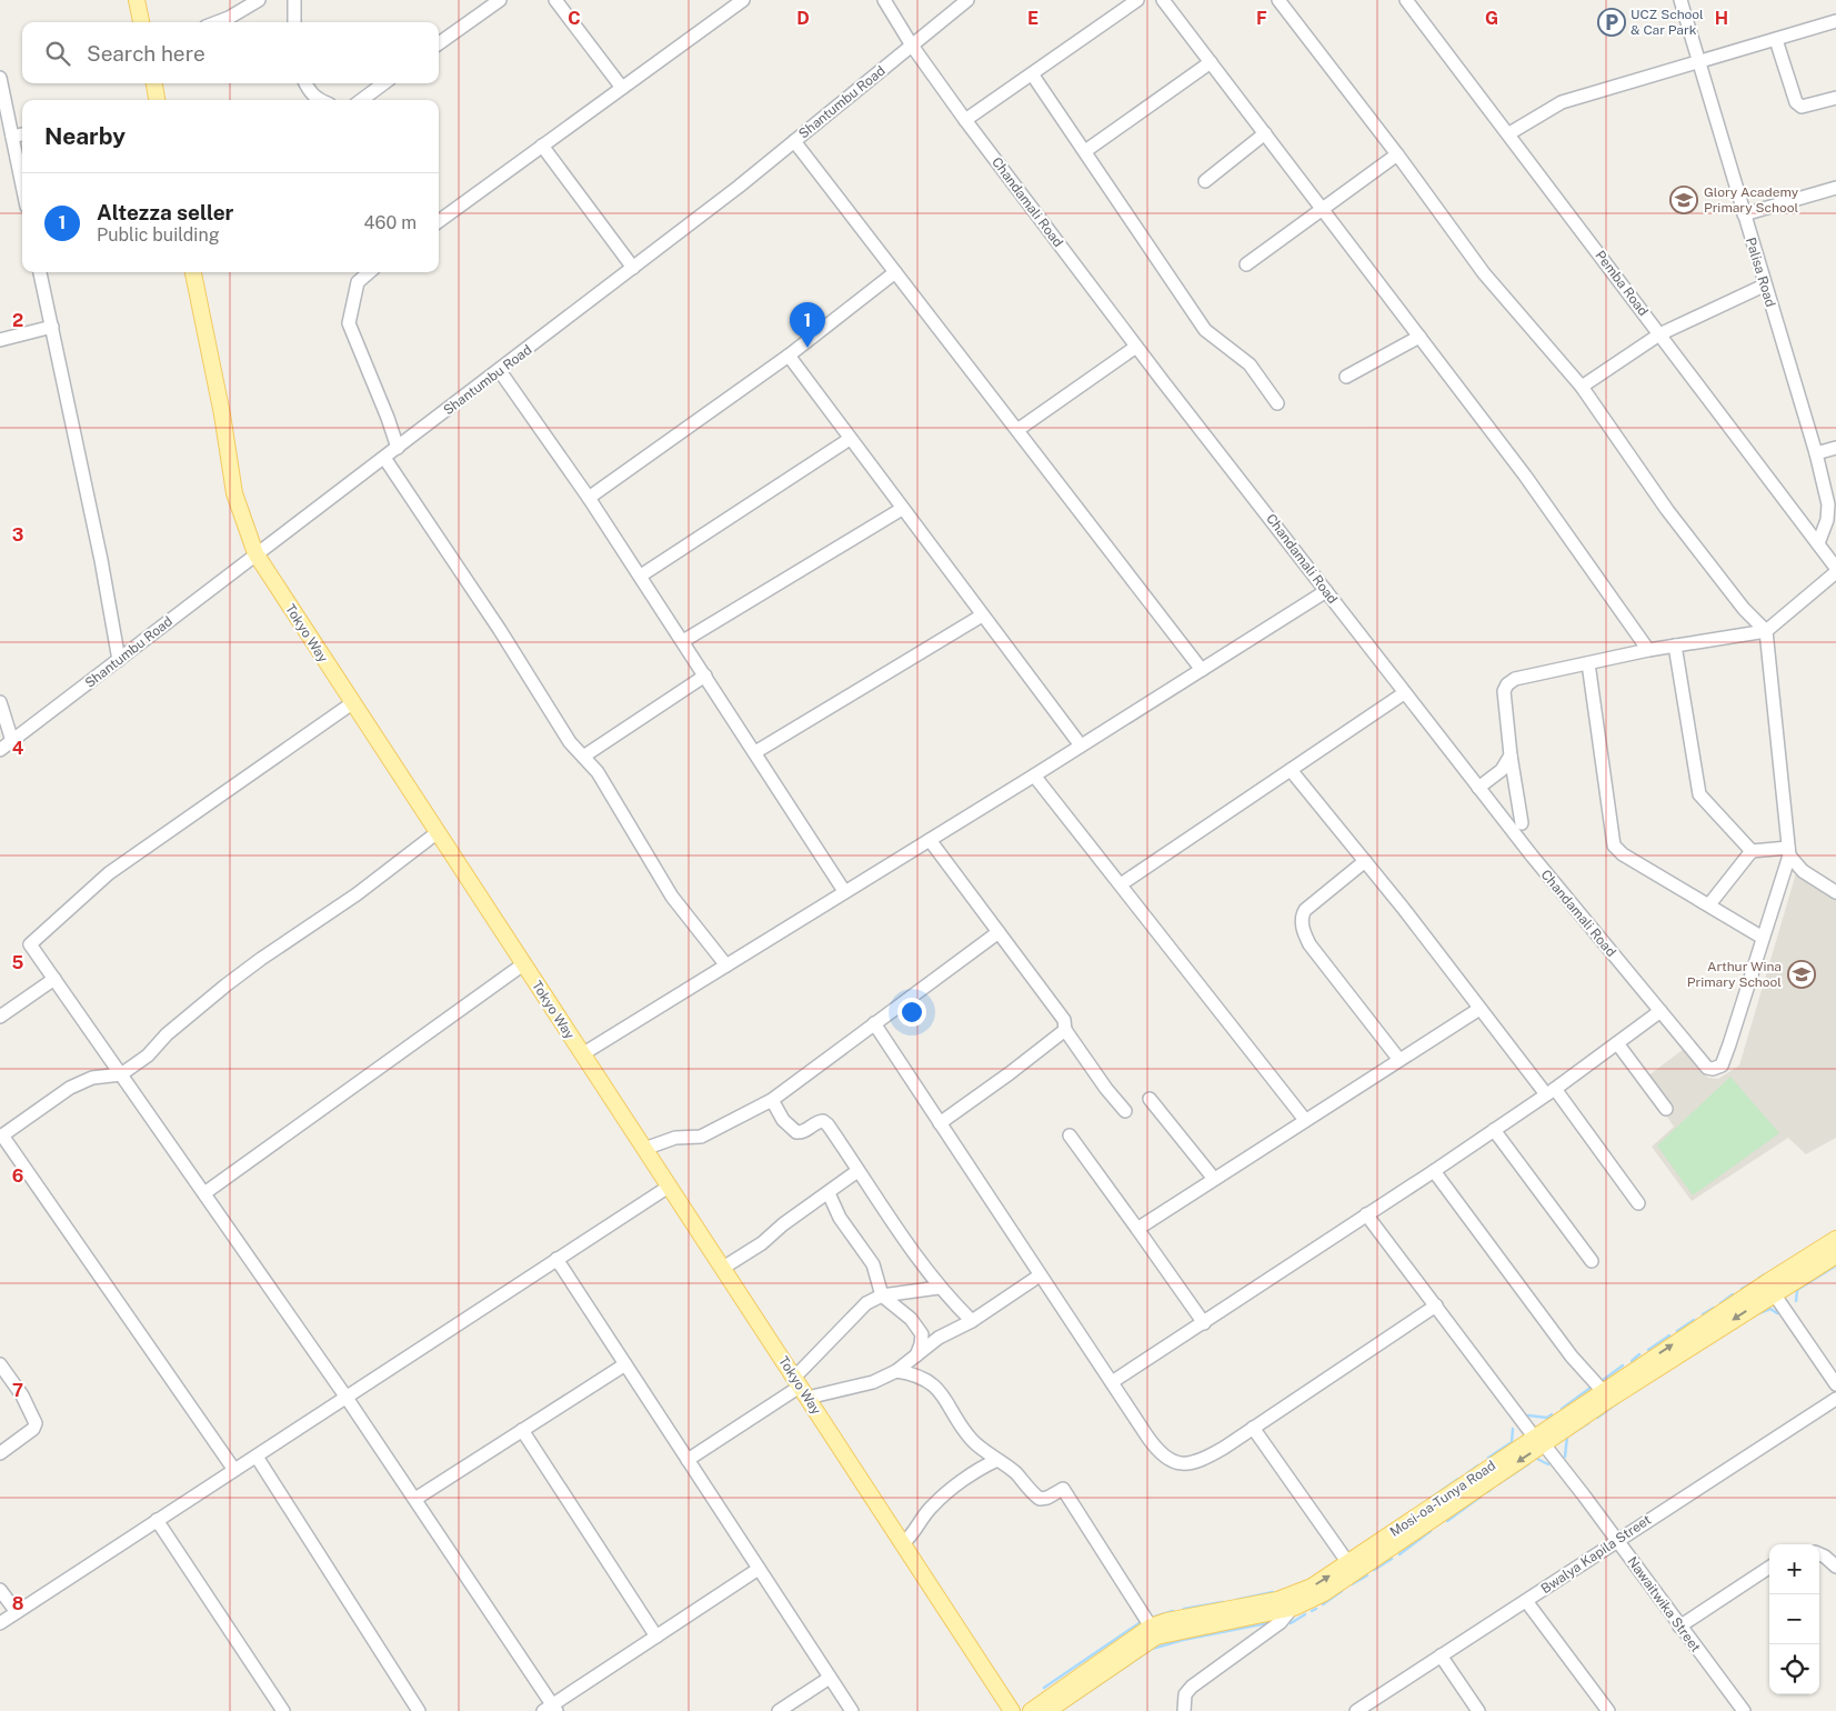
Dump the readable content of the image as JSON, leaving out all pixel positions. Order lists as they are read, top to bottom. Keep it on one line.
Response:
{"streets":{"main road":["Tokyo Way","Mosi-oa-Tunya Road"],"street":["Shantumbu Road","Chandamali Road","Palisa Road","Pemba Road","Bwalya Kapila Street","Nawaitwika Street"]},"crossings":[["Shantumbu Road","Chandamali Road"],["Shantumbu Road","Tokyo Way"],["Palisa Road","Pemba Road"],["Mosi-oa-Tunya Road","Nawaitwika Street"],["Bwalya Kapila Street","Nawaitwika Street"]],"places":{"parking":["UCZ School & Car Park"],"school or university":["Glory Academy Primary School","Arthur Wina Primary School"]},"page":{"search":"Search here","heading":"Nearby","list":[{"mark":"1","name":"Altezza seller","note":"Public building","value":"460 m"}],"pins":"1","map_buttons":["+","−"]},"grid":{"columns":["C","D","E","F","G","H"],"rows":["2","3","4","5","6","7","8"]}}
